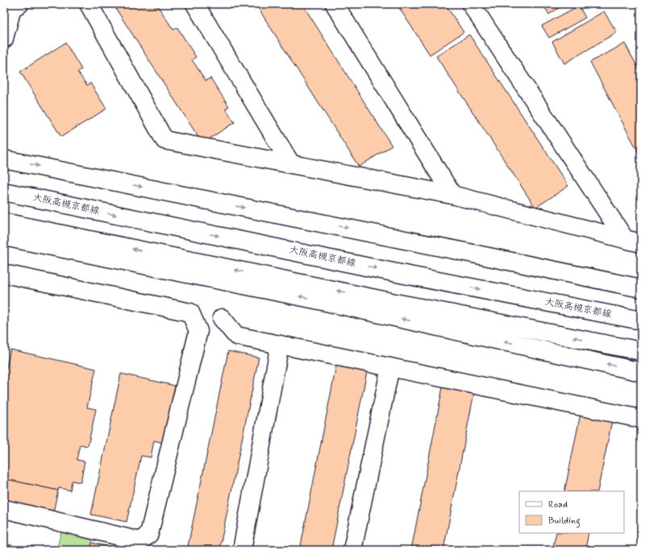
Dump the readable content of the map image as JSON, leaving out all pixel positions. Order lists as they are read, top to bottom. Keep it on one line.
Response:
{"streets":{"street":["大阪高槻京都線"]},"legend":["Road","Building"]}
